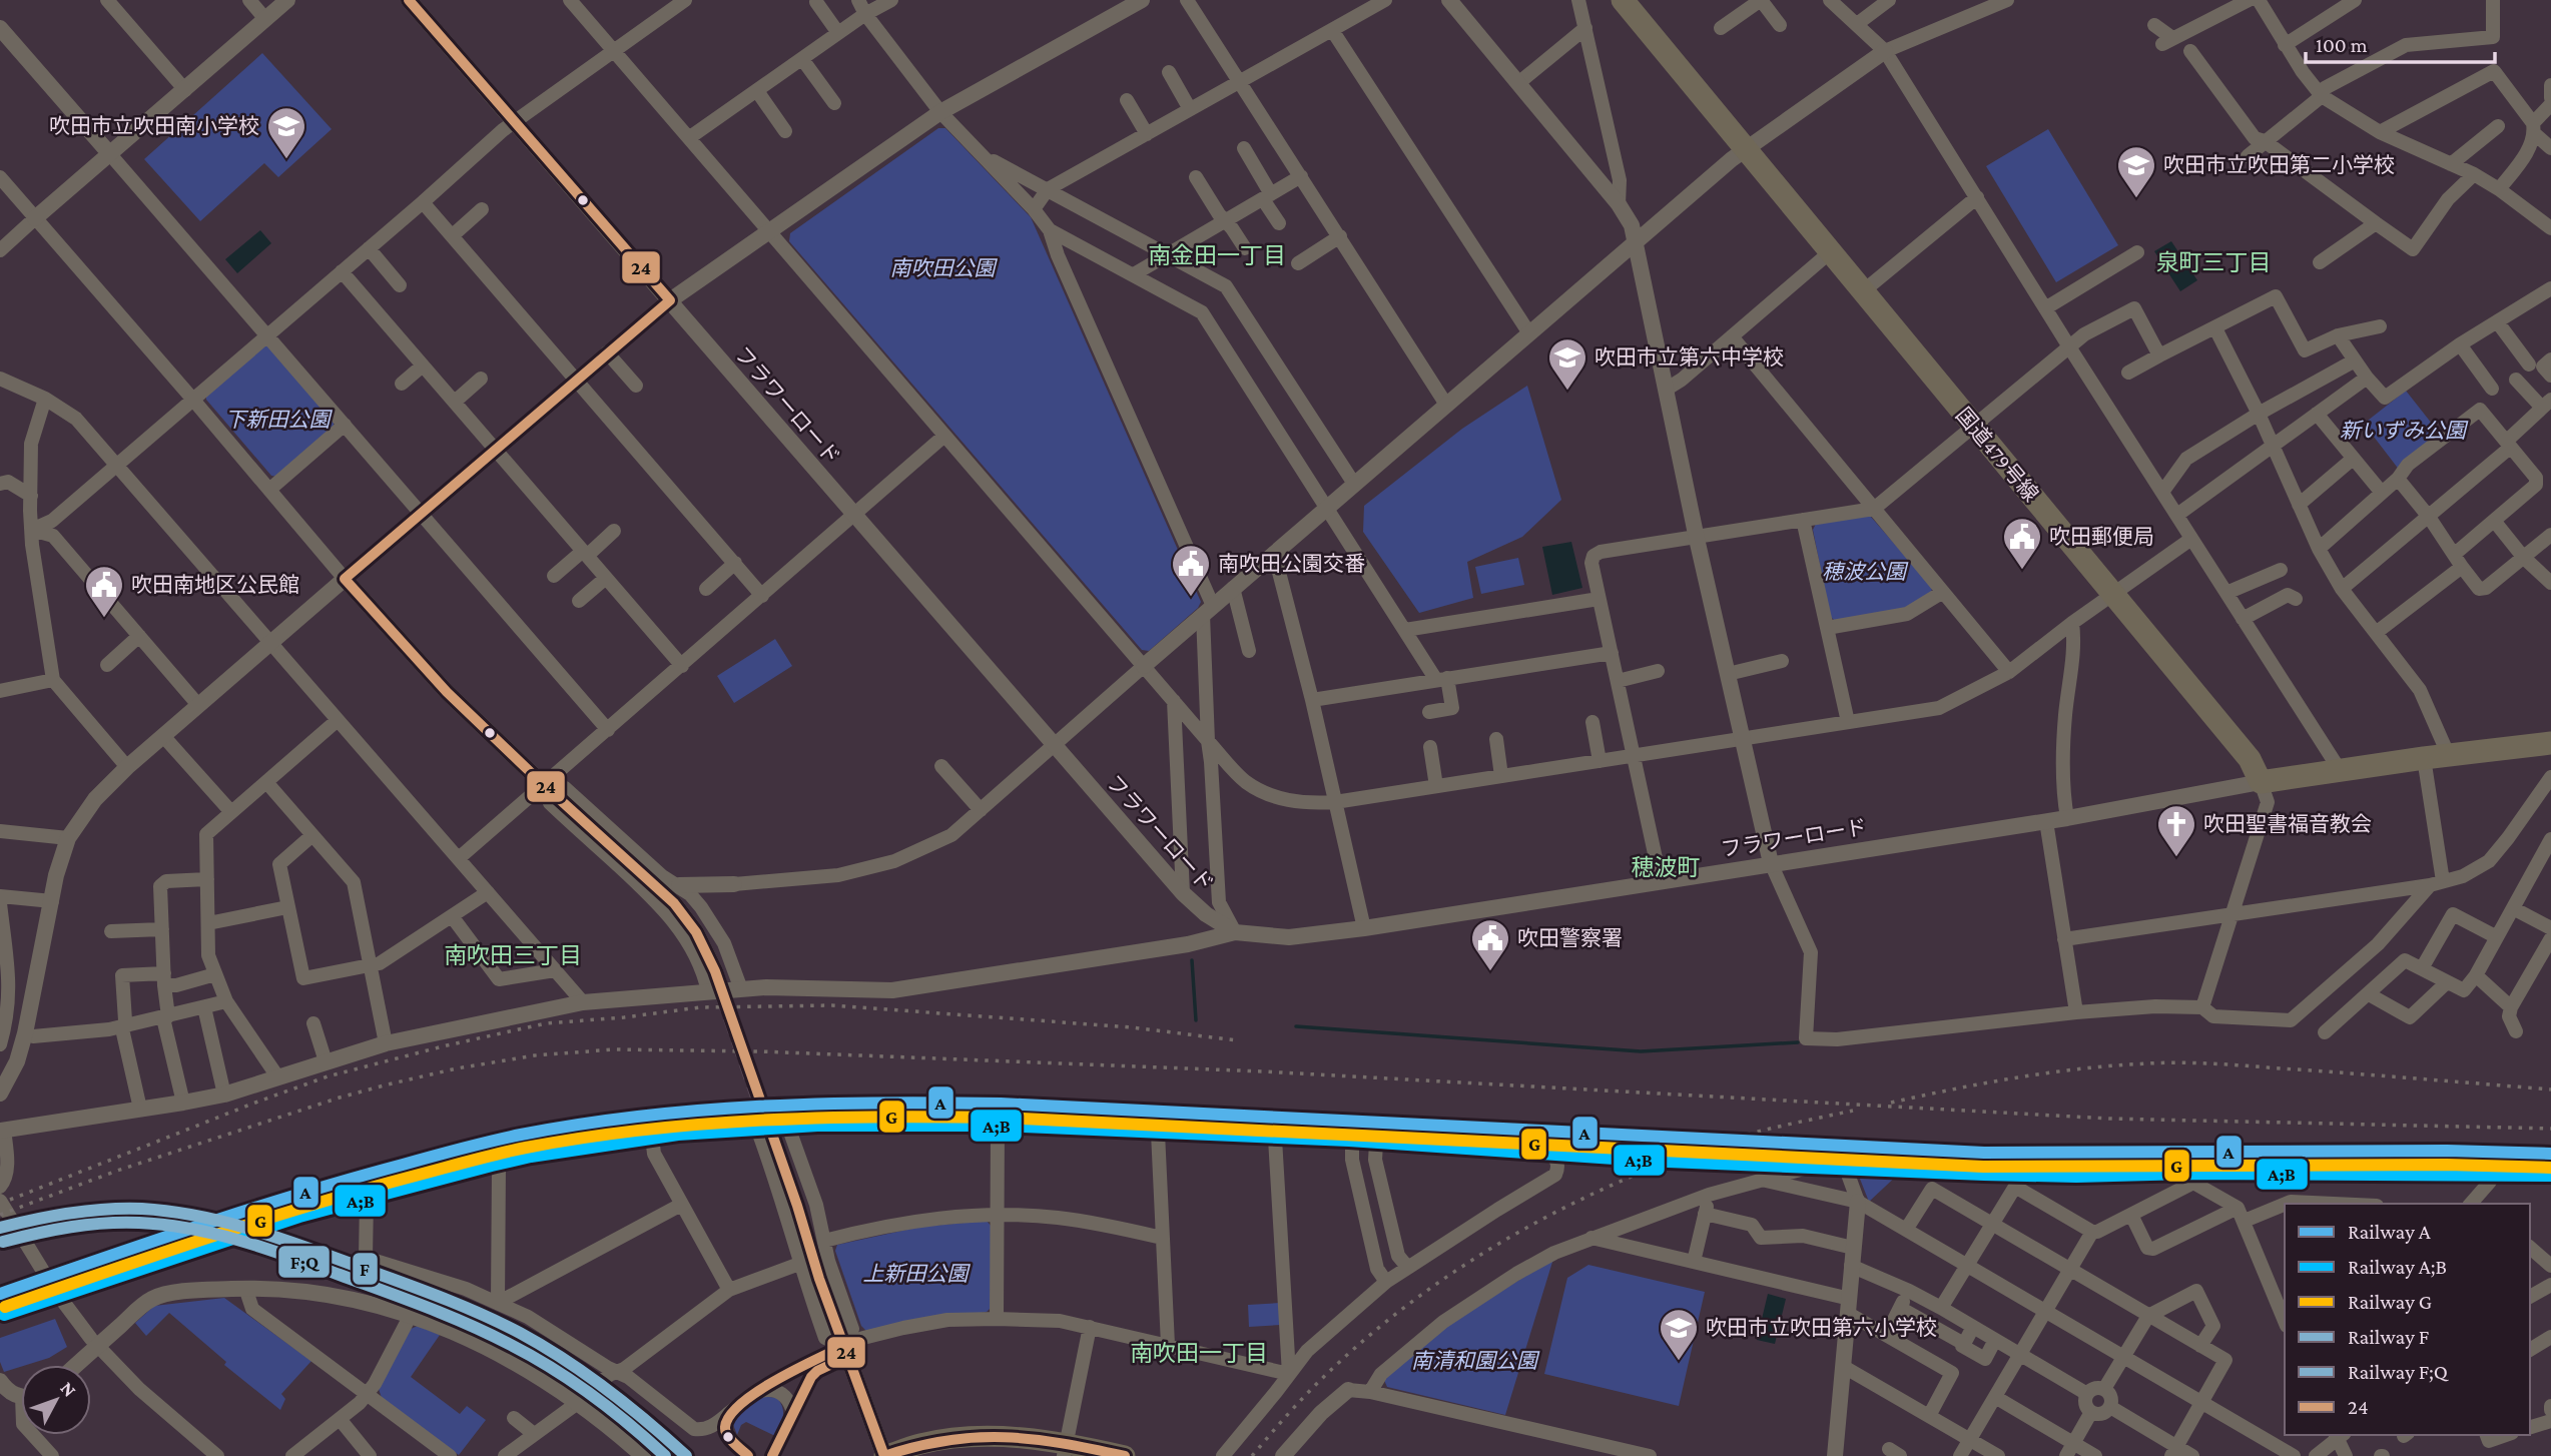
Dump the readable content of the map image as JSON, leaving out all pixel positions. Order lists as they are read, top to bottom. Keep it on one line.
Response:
{"streets":{"highway":["国道479号線"],"street":["フラワーロード"]},"crossings":[["フラワーロード","国道479号線"]],"districts":["南金田一丁目","泉町三丁目","穂波町","南吹田三丁目","南吹田一丁目"],"parks":["南吹田公園","下新田公園","新いずみ公園","穂波公園","上新田公園","南清和園公園"],"places":{"school or university":["吹田市立吹田南小学校","吹田市立吹田第二小学校","吹田市立第六中学校","吹田市立吹田第六小学校"],"public building":["吹田郵便局","南吹田公園交番","吹田南地区公民館","吹田警察署"],"church":["吹田聖書福音教会"]},"lines":["transit line 24","rail line A","rail line G","rail line A;B","rail line F","rail line F;Q"],"legend":["Railway A","Railway A;B","Railway G","Railway F","Railway F;Q","24"],"scale_bar":"100 m","north":"top right"}
